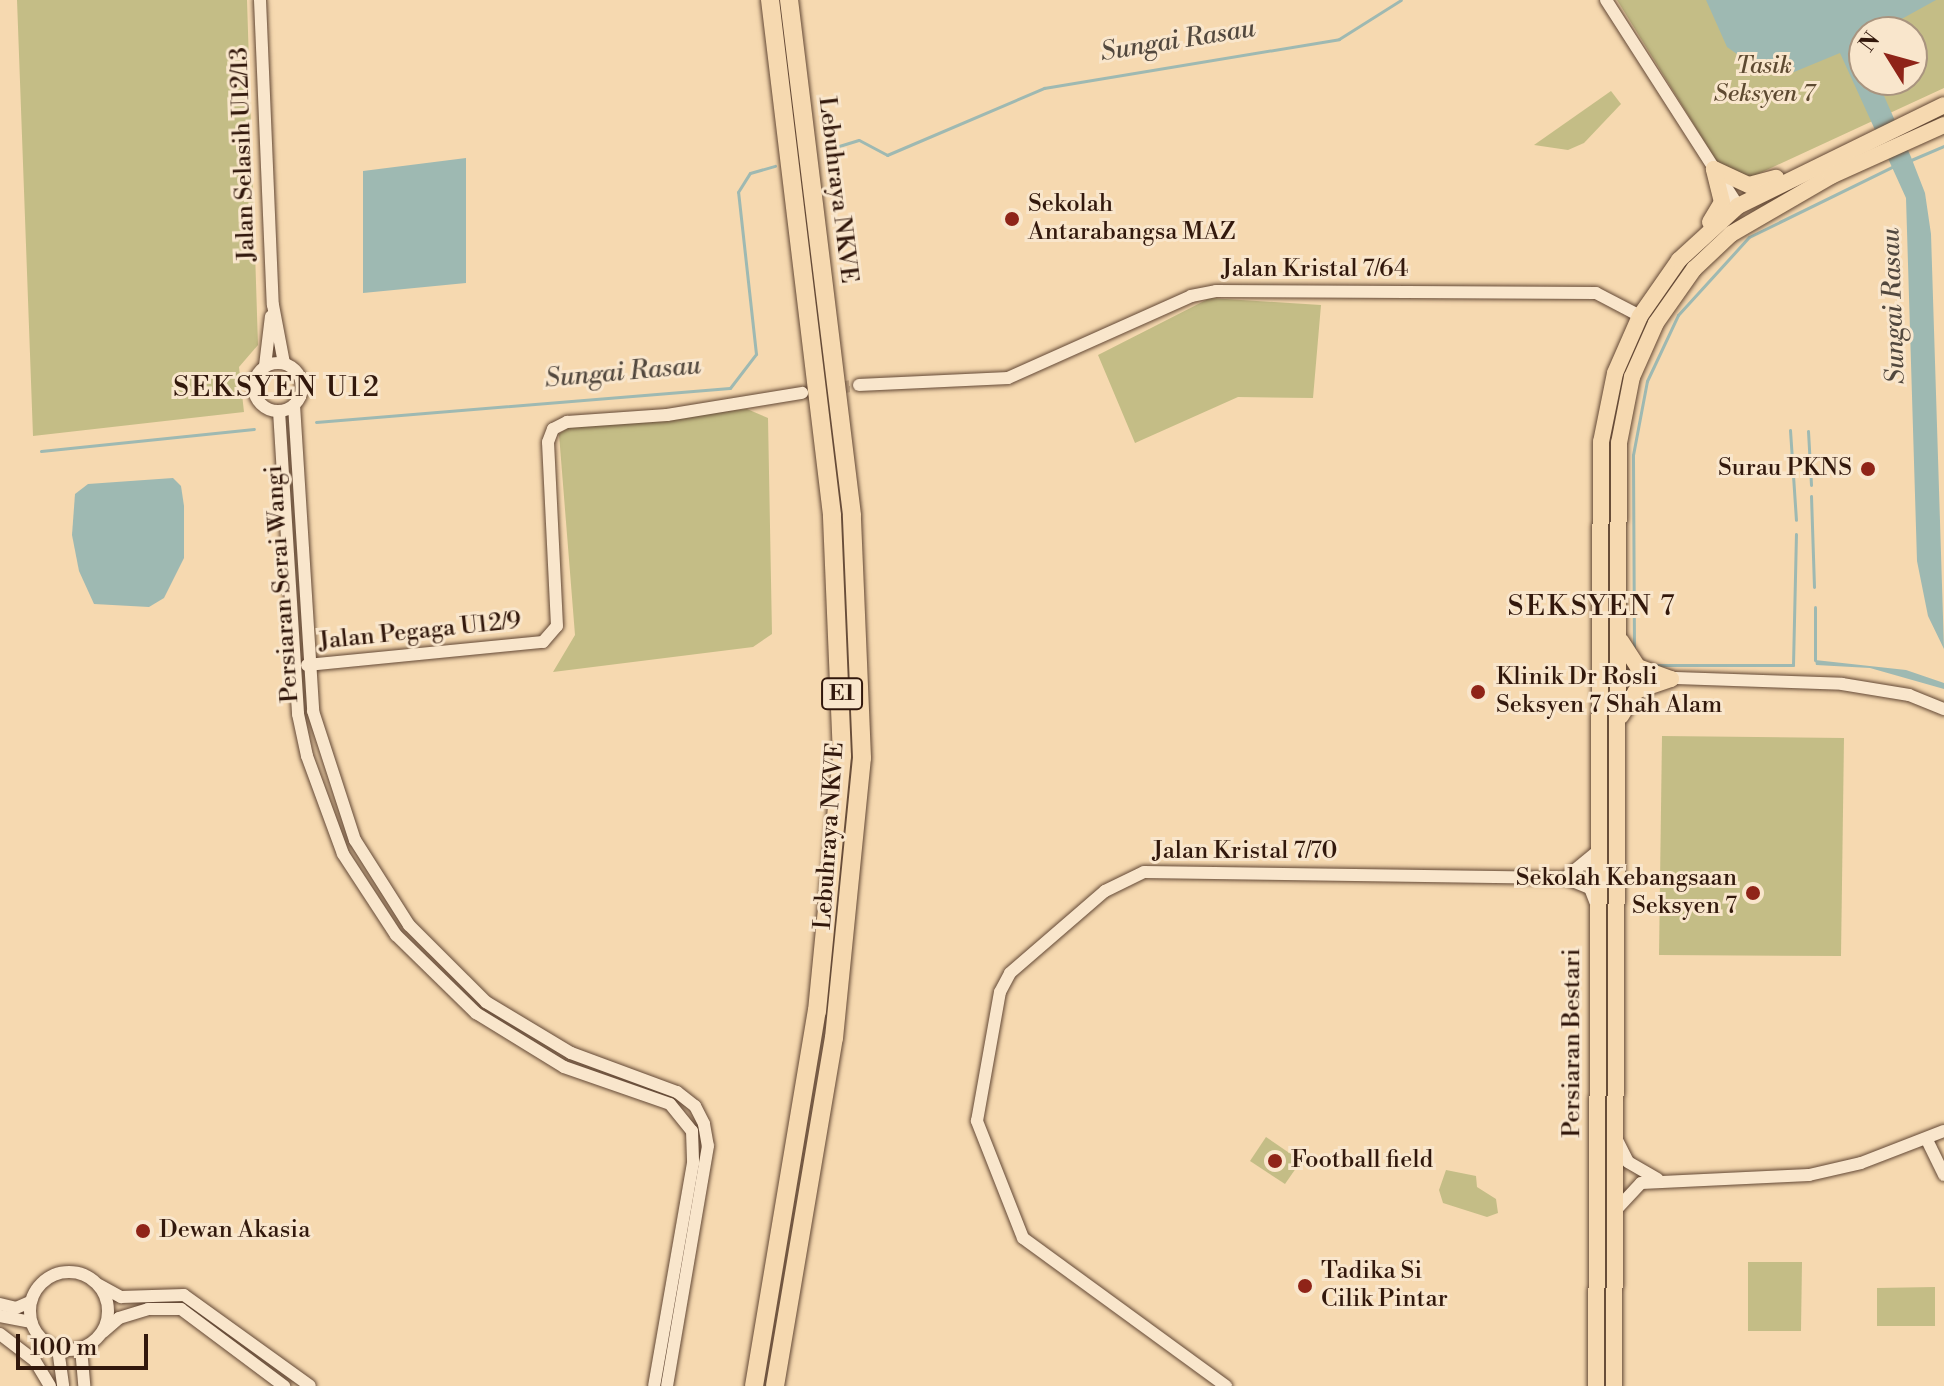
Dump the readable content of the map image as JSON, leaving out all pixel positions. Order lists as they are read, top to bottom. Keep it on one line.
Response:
{"streets":{"highway":["Lebuhraya NKVE","E1"],"main road":["Persiaran Bestari"],"street":["Jalan Selasih U12/13","Jalan Kristal 7/64","Persiaran Serai Wangi","Jalan Pegaga U12/9","Jalan Kristal 7/70"]},"crossings":[["Jalan Selasih U12/13","Persiaran Serai Wangi"],["Jalan Kristal 7/64","Persiaran Bestari"],["Persiaran Serai Wangi","Jalan Pegaga U12/9"]],"districts":["SEKSYEN U12","SEKSYEN 7"],"water":["Sungai Rasau"],"parks":["Tasik Seksyen 7"],"places":["Sekolah Antarabangsa MAZ","Surau PKNS","Klinik Dr Rosli Seksyen 7 Shah Alam","Sekolah Kebangsaan Seksyen 7","Football field","Dewan Akasia","Tadika Si Cilik Pintar"],"scale_bar":"100 m","north":"top left"}
